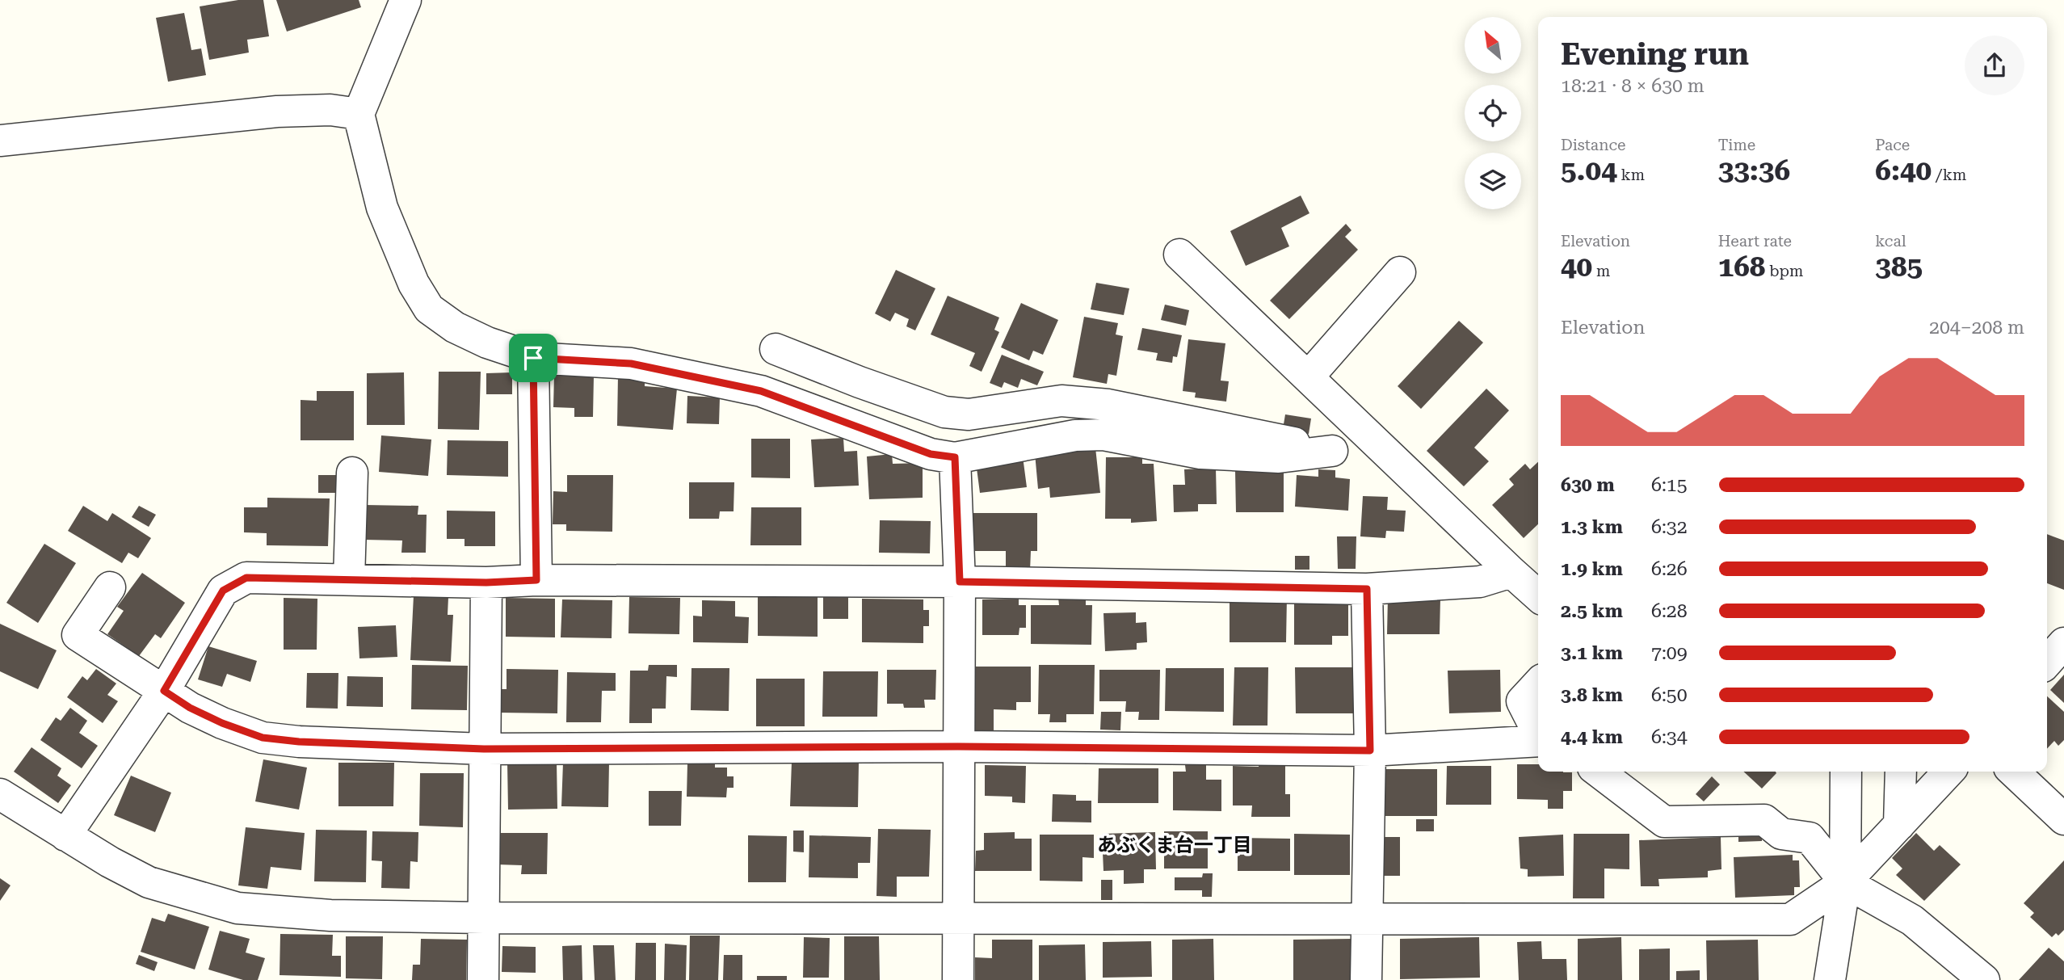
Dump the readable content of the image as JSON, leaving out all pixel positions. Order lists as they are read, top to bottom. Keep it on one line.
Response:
{"districts":["あぶくま台一丁目"],"north":"top left","page":{"heading":["Evening run","18:21 · 8 × 630 m"],"stats":[["Distance","5.04 km"],["Time","33:36"],["Pace","6:40 /km"],["Elevation","40 m"],["Heart rate","168 bpm"],["kcal","385"]],"chart":["Elevation","204–208 m"],"list":[{"name":"630 m","note":"6:15"},{"name":"1.3 km","note":"6:32"},{"name":"1.9 km","note":"6:26"},{"name":"2.5 km","note":"6:28"},{"name":"3.1 km","note":"7:09"},{"name":"3.8 km","note":"6:50"},{"name":"4.4 km","note":"6:34"}]}}
